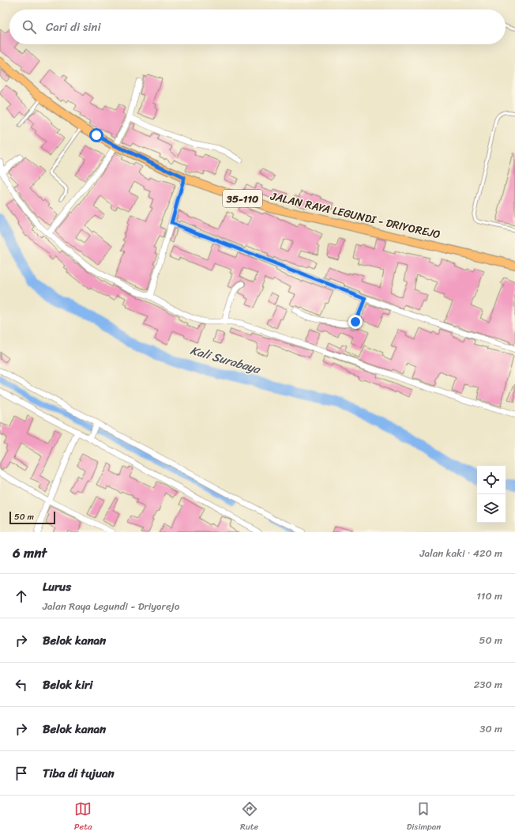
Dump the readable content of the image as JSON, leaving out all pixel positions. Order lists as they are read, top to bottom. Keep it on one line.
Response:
{"streets":{"main road":["35-110","JALAN RAYA LEGUNDI - DRIYOREJO"]},"water":["Kali Surabaya"],"scale_bar":"50 m","page":{"search":"Cari di sini","scale":"50 m","heading":["6 mnt","Jalan kaki · 420 m"],"list":[["Lurus","Jalan Raya Legundi - Driyorejo","110 m"],["Belok kanan","50 m"],["Belok kiri","230 m"],["Belok kanan","30 m"],"Tiba di tujuan"],"nav":["Peta","Rute","Disimpan"]}}
